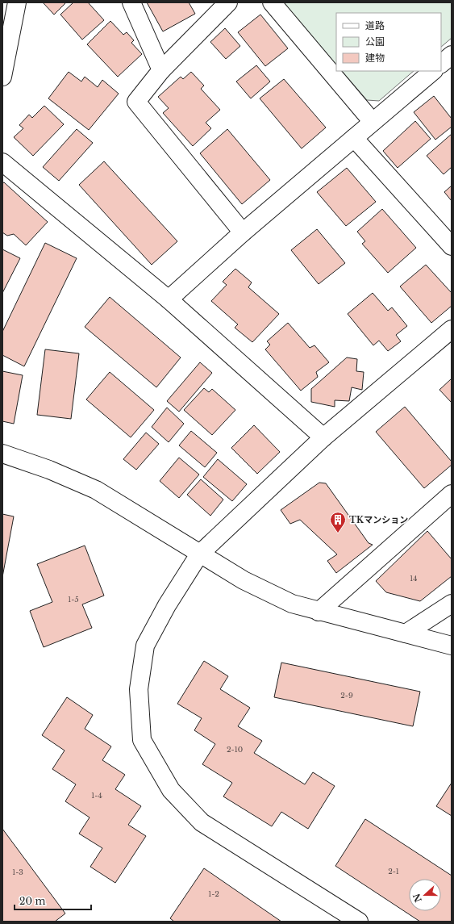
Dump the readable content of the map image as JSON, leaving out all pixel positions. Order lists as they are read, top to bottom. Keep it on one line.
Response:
{"places":{"building":["TKマンション"]},"house_numbers":["14","1-5","2-9","2-10","1-4","2-1","1-3","1-2"],"legend":["道路","公園","建物"],"scale_bar":"20 m","north":"left"}
